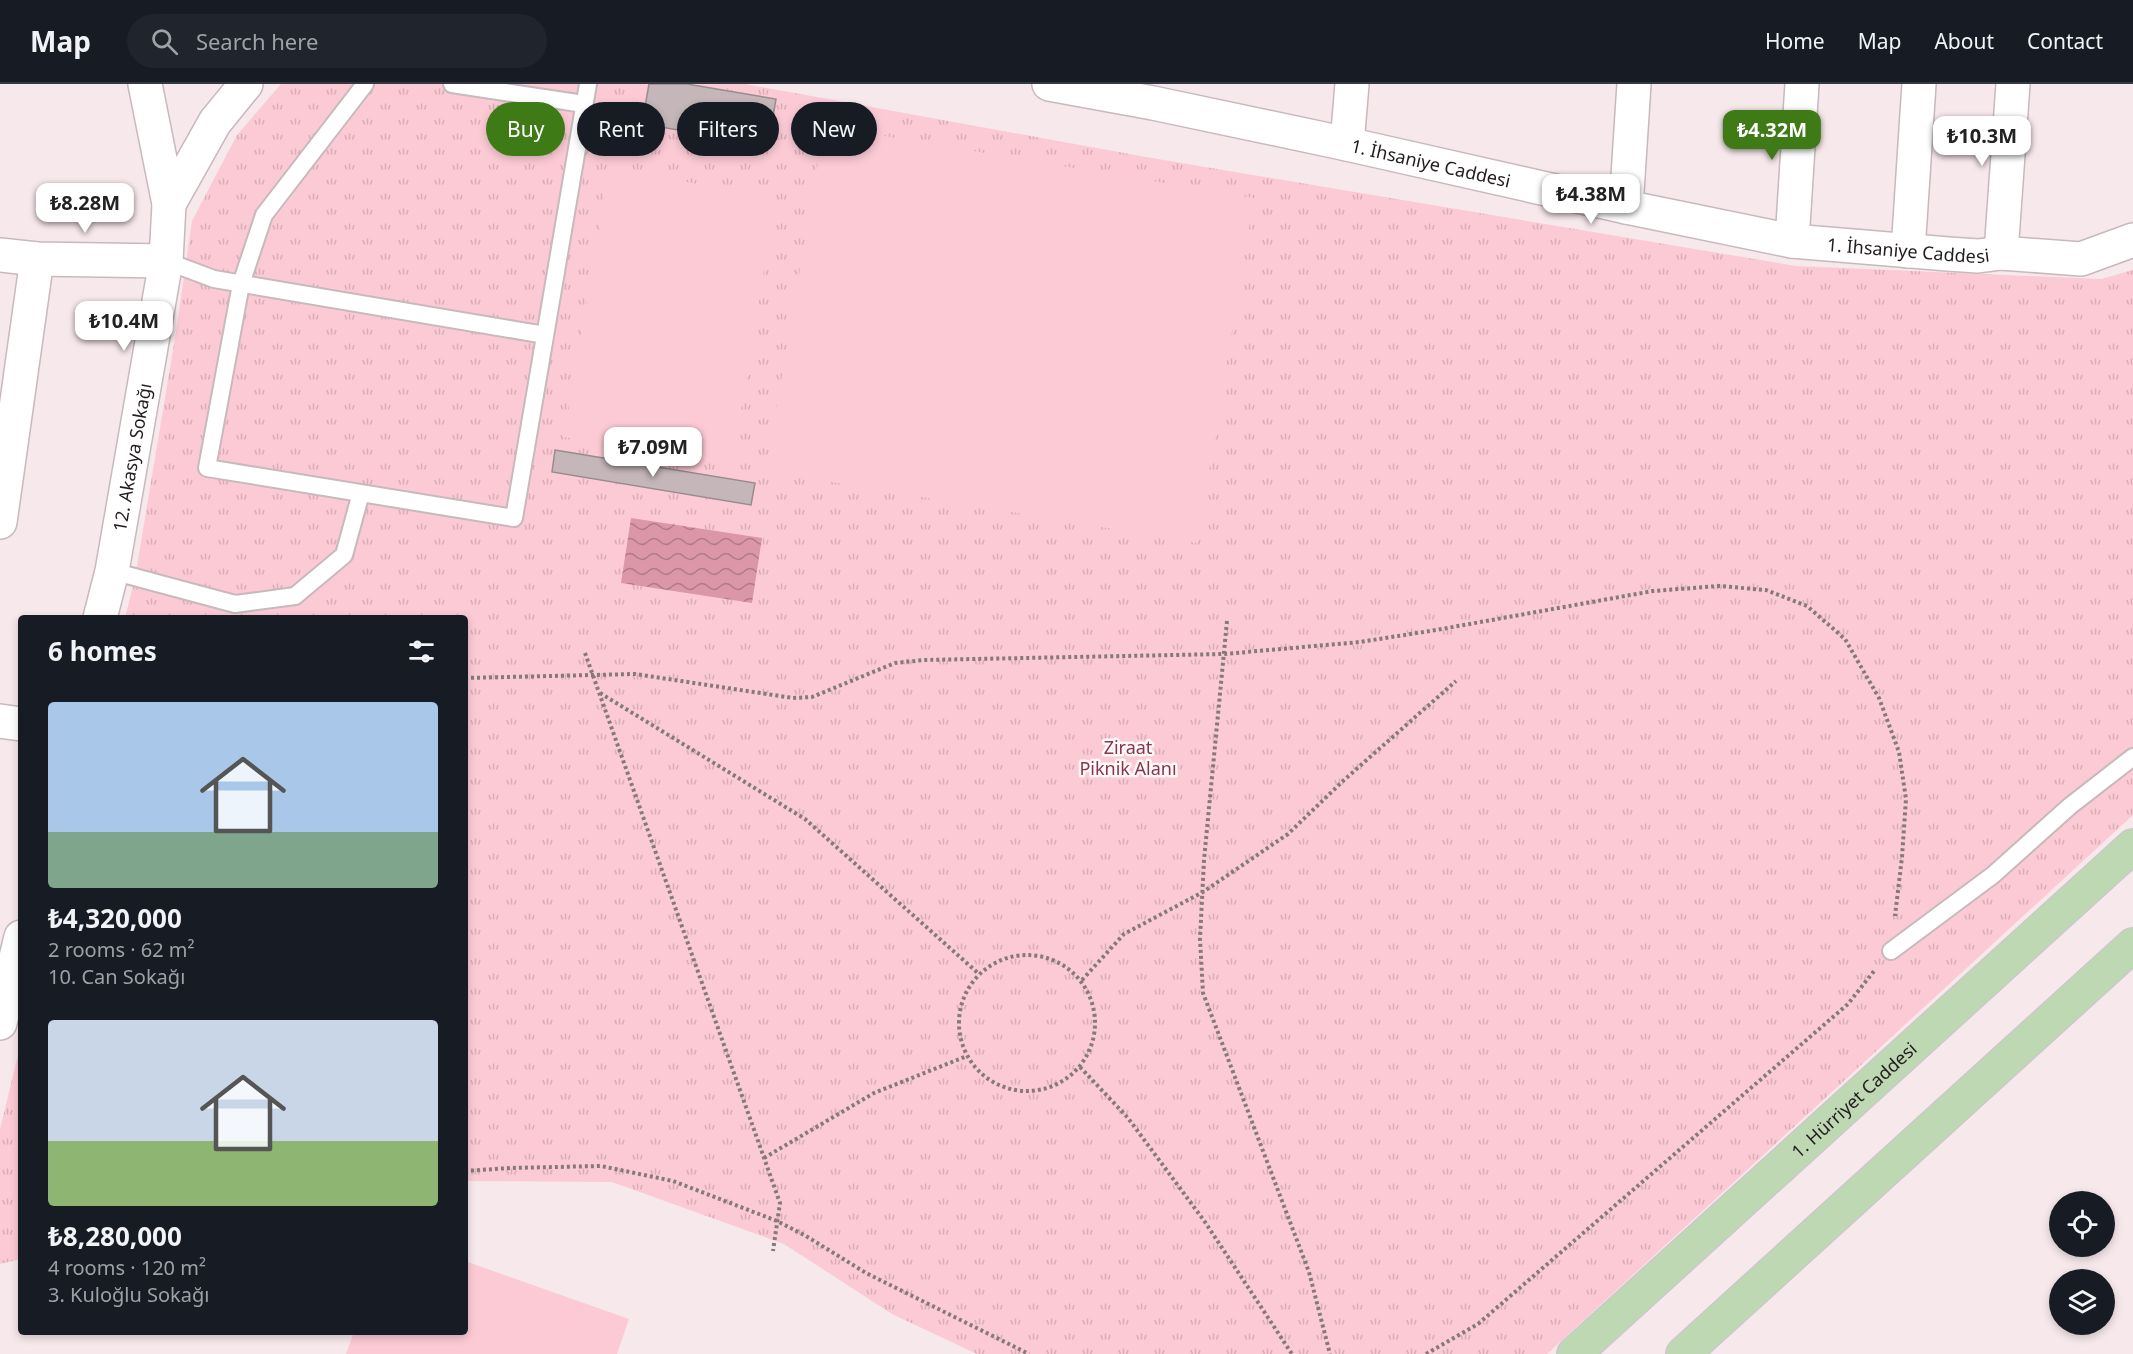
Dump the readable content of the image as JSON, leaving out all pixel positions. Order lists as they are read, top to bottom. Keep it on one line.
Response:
{"streets":{"main road":["1. Hürriyet Caddesi"],"street":["1. İhsaniye Caddesi","12. Akasya Sokağı"]},"parks":["Ziraat Piknik Alanı"],"page":{"header":"Map","search":"Search here","nav":["Home","Map","About","Contact"],"chip":["Buy","Rent","Filters","New"],"price":["₺4.32M","₺10.3M","₺4.38M","₺8.28M","₺10.4M","₺7.09M"],"heading":"6 homes","list":[{"name":"₺4,320,000","note":"2 rooms · 62 m² · 10. Can Sokağı"},{"name":"₺8,280,000","note":"4 rooms · 120 m² · 3. Kuloğlu Sokağı"}]}}
